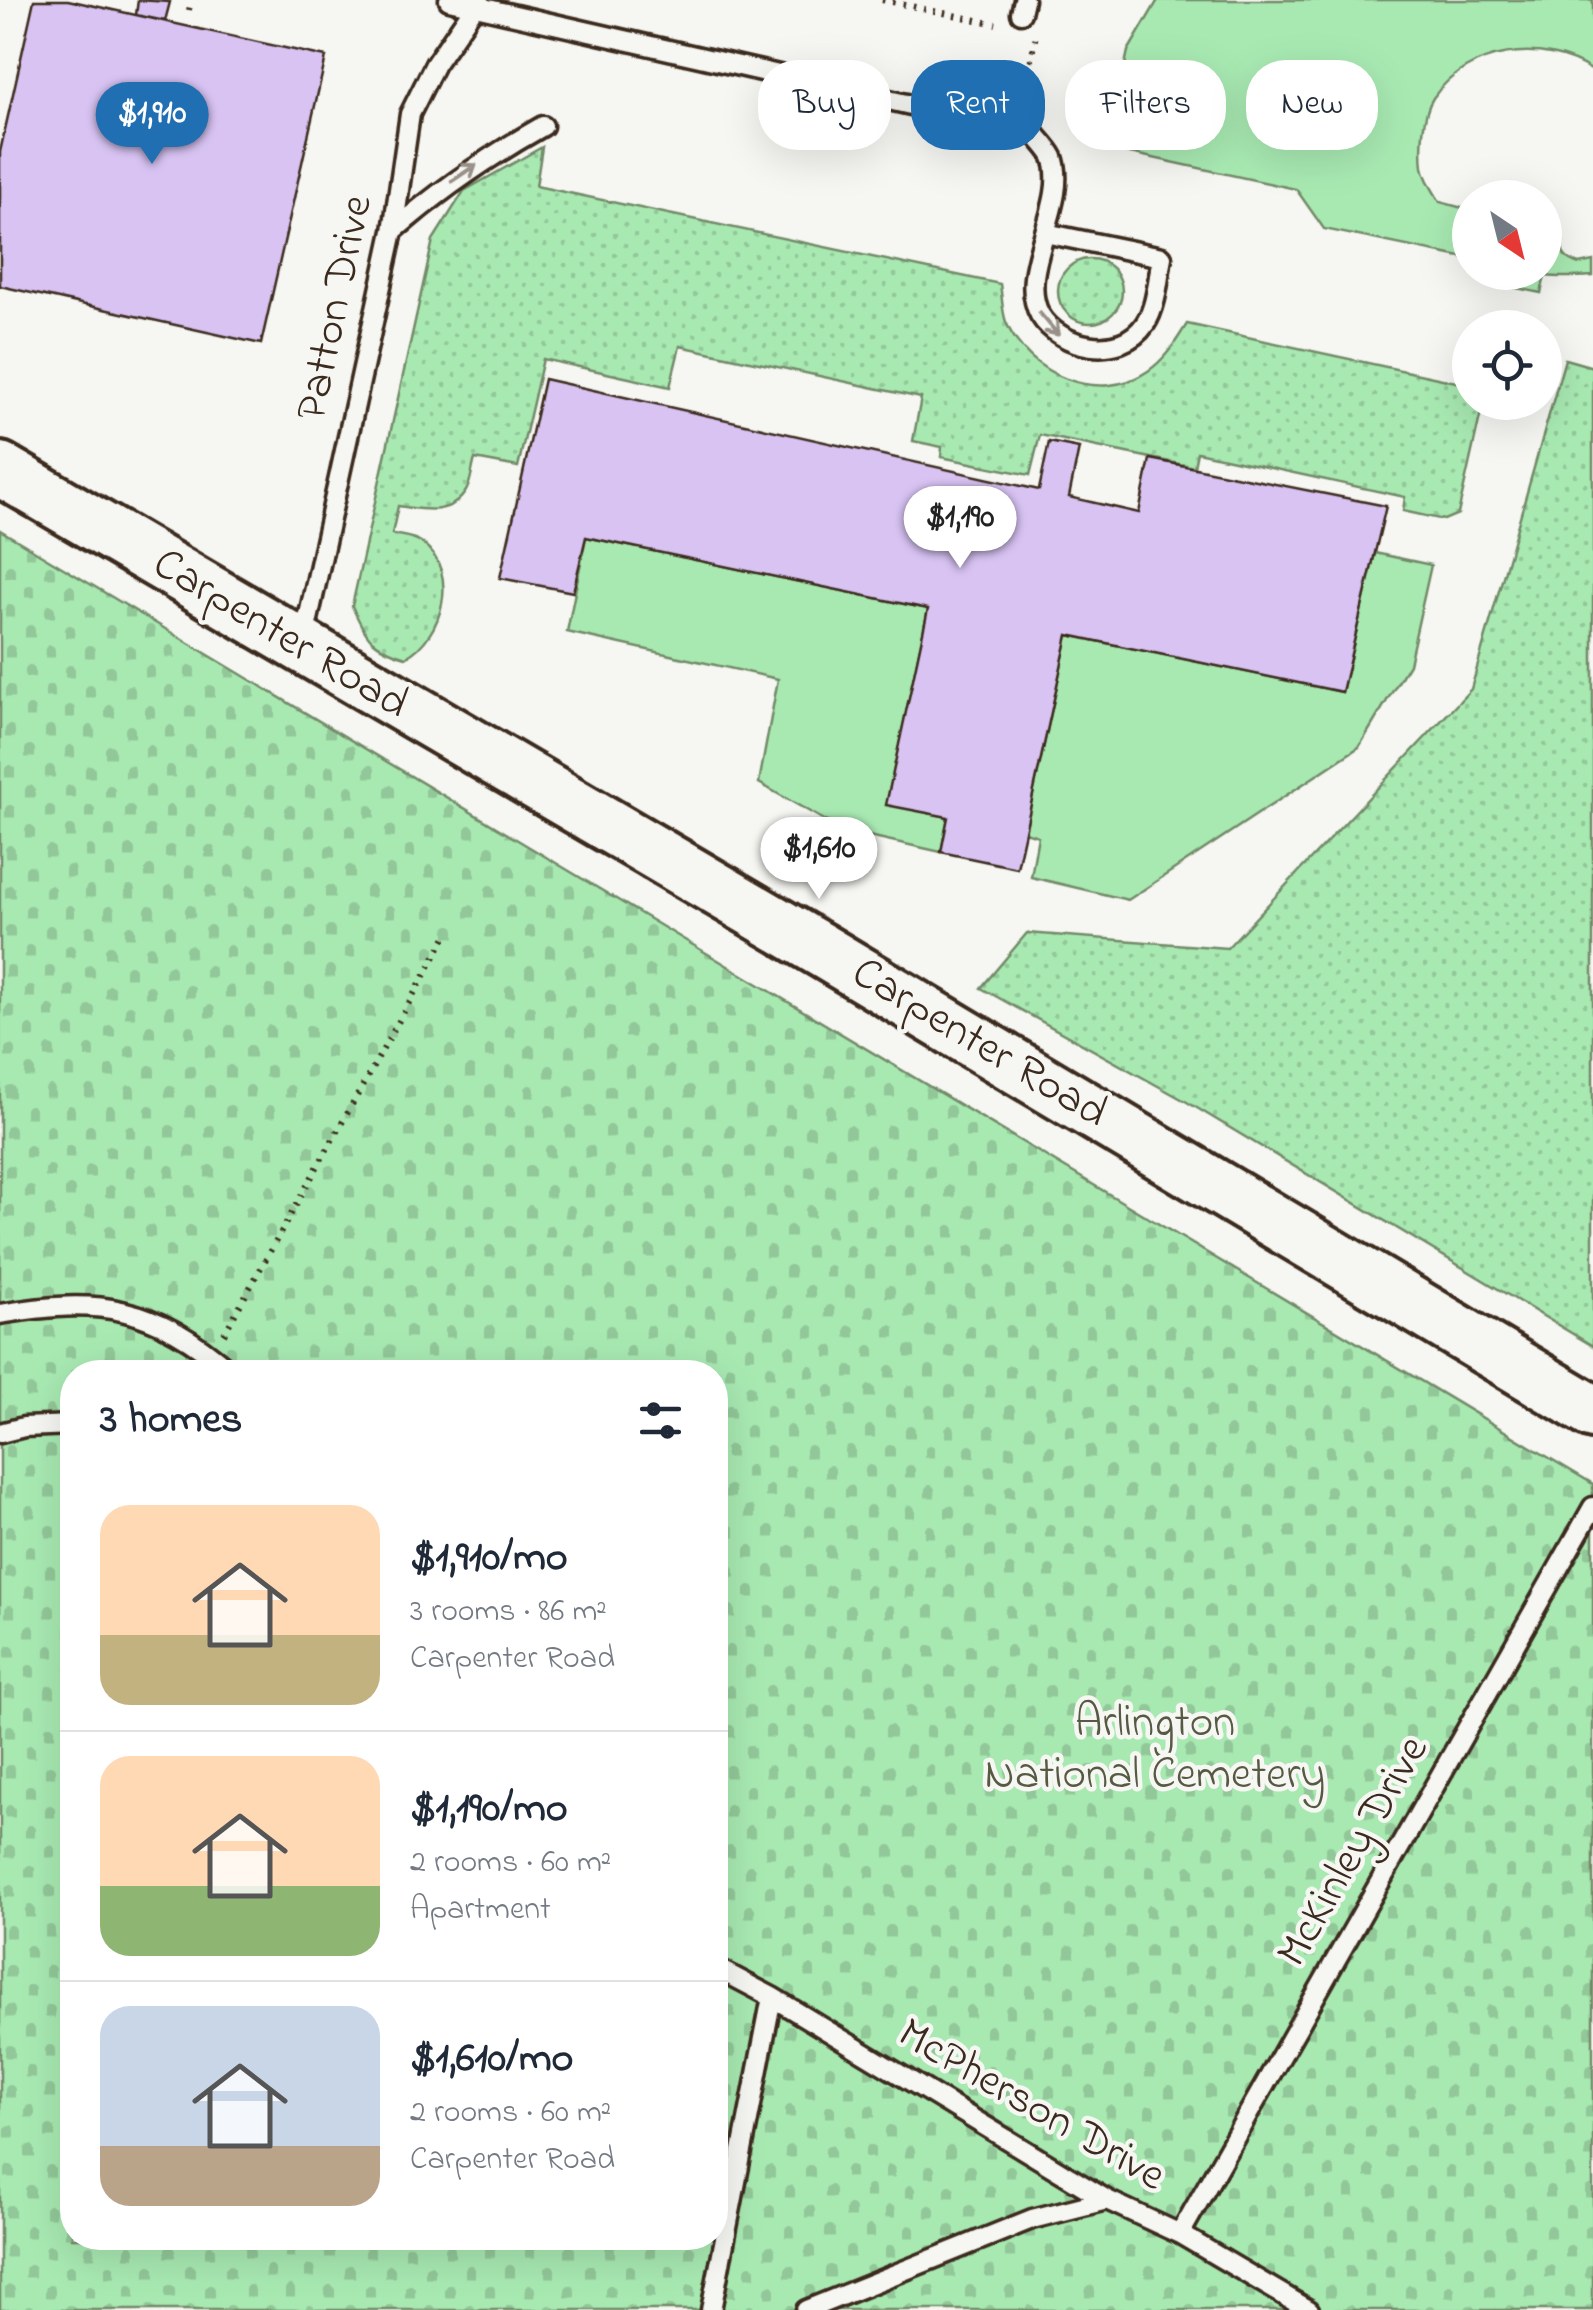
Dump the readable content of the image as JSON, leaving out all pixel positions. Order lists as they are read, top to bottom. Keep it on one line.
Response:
{"streets":{"street":["Carpenter Road"],"lane":["Patton Drive","McKinley Drive","McPherson Drive"]},"crossings":[["Patton Drive","Carpenter Road"],["McKinley Drive","McPherson Drive"]],"parks":["Arlington National Cemetery"],"north":"bottom right","page":{"chip":["Buy","Rent","Filters","New"],"price":["$1,910","$1,190","$1,610"],"heading":"3 homes","list":[{"name":"$1,910/mo","note":"3 rooms · 86 m² · Carpenter Road"},{"name":"$1,190/mo","note":"2 rooms · 60 m² · Apartment"},{"name":"$1,610/mo","note":"2 rooms · 60 m² · Carpenter Road"}]}}
